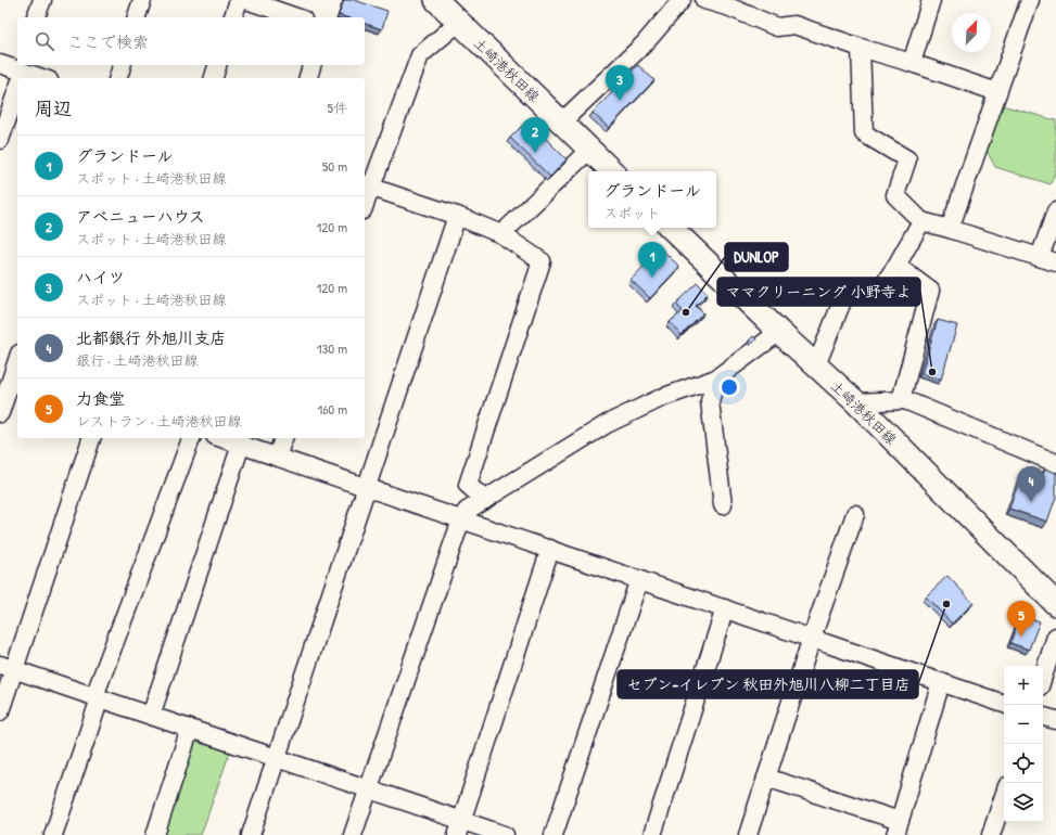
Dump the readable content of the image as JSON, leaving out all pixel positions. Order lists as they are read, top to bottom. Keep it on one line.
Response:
{"streets":{"main road":["土崎港秋田線"]},"places":["DUNLOP","ママクリーニング 小野寺よ","セブン-イレブン 秋田外旭川八柳二丁目店"],"north":"top right","page":{"search":"ここで検索","pins":["3","2","1","4","5"],"heading":["周辺","5件"],"list":[{"mark":"1","name":"グランドール","note":"スポット · 土崎港秋田線","value":"50 m"},{"mark":"2","name":"アベニューハウス","note":"スポット · 土崎港秋田線","value":"120 m"},{"mark":"3","name":"ハイツ","note":"スポット · 土崎港秋田線","value":"120 m"},{"mark":"4","name":"北都銀行 外旭川支店","note":"銀行 · 土崎港秋田線","value":"130 m"},{"mark":"5","name":"力食堂","note":"レストラン · 土崎港秋田線","value":"160 m"}],"popup":["グランドール","スポット"],"map_buttons":["+","−"]}}
